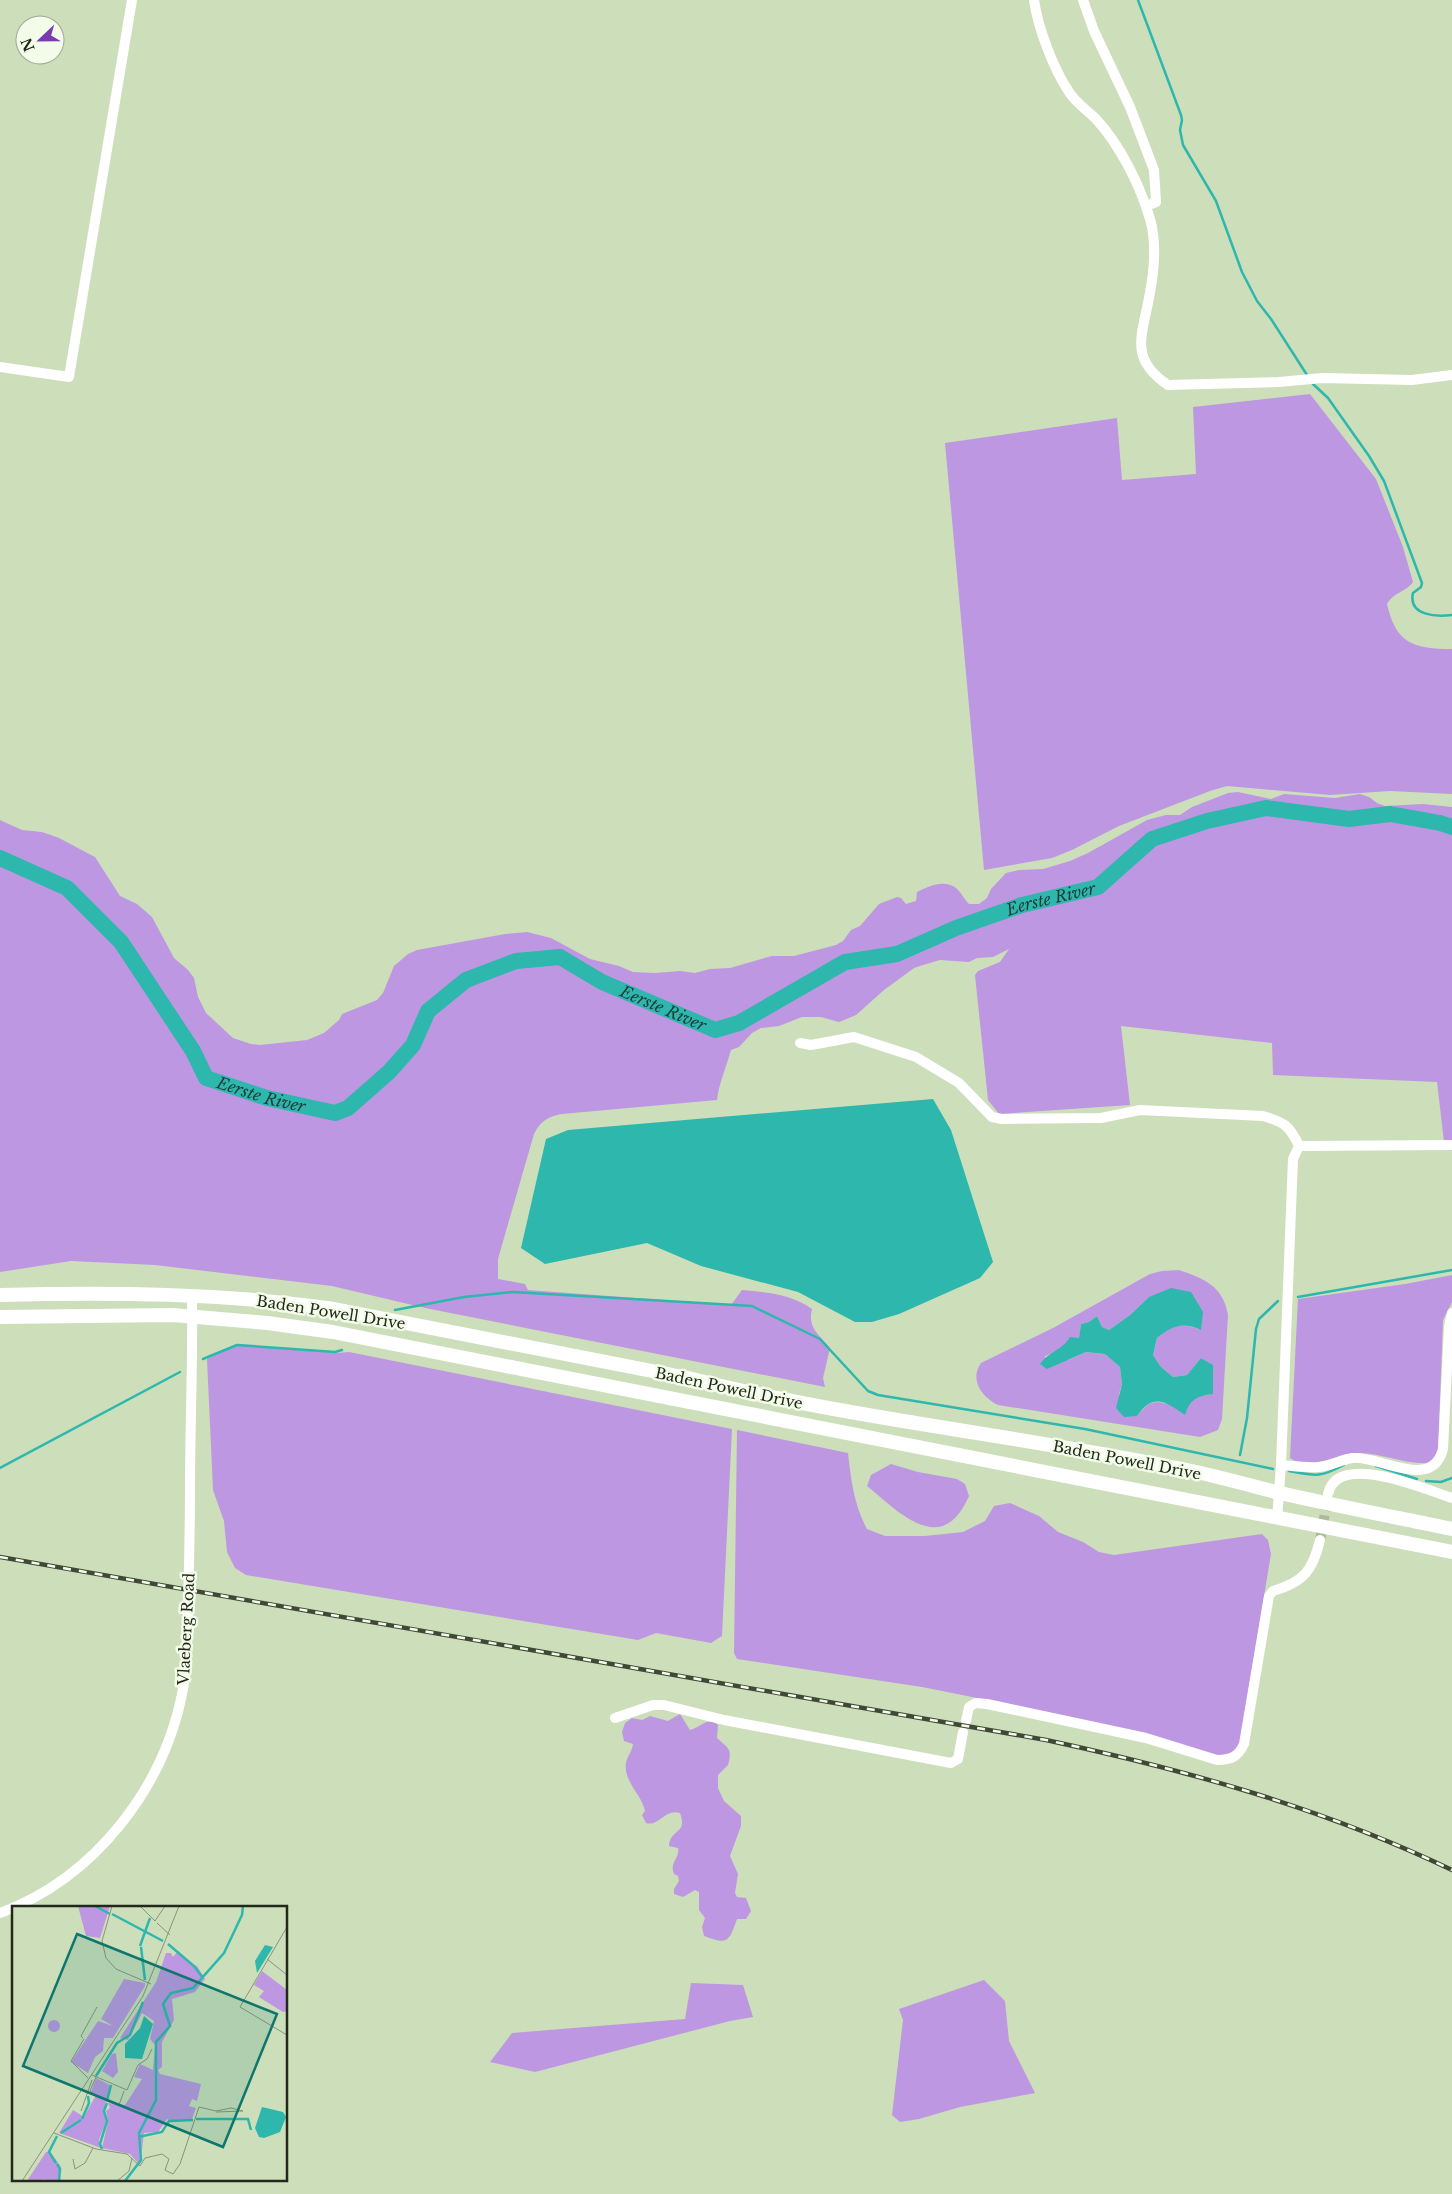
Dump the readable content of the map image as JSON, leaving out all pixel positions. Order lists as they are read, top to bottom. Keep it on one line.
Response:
{"streets":{"main road":["Baden Powell Drive"],"street":["Vlaeberg Road"]},"crossings":[["Baden Powell Drive","Vlaeberg Road"]],"water":["Eerste River"],"north":"left"}
